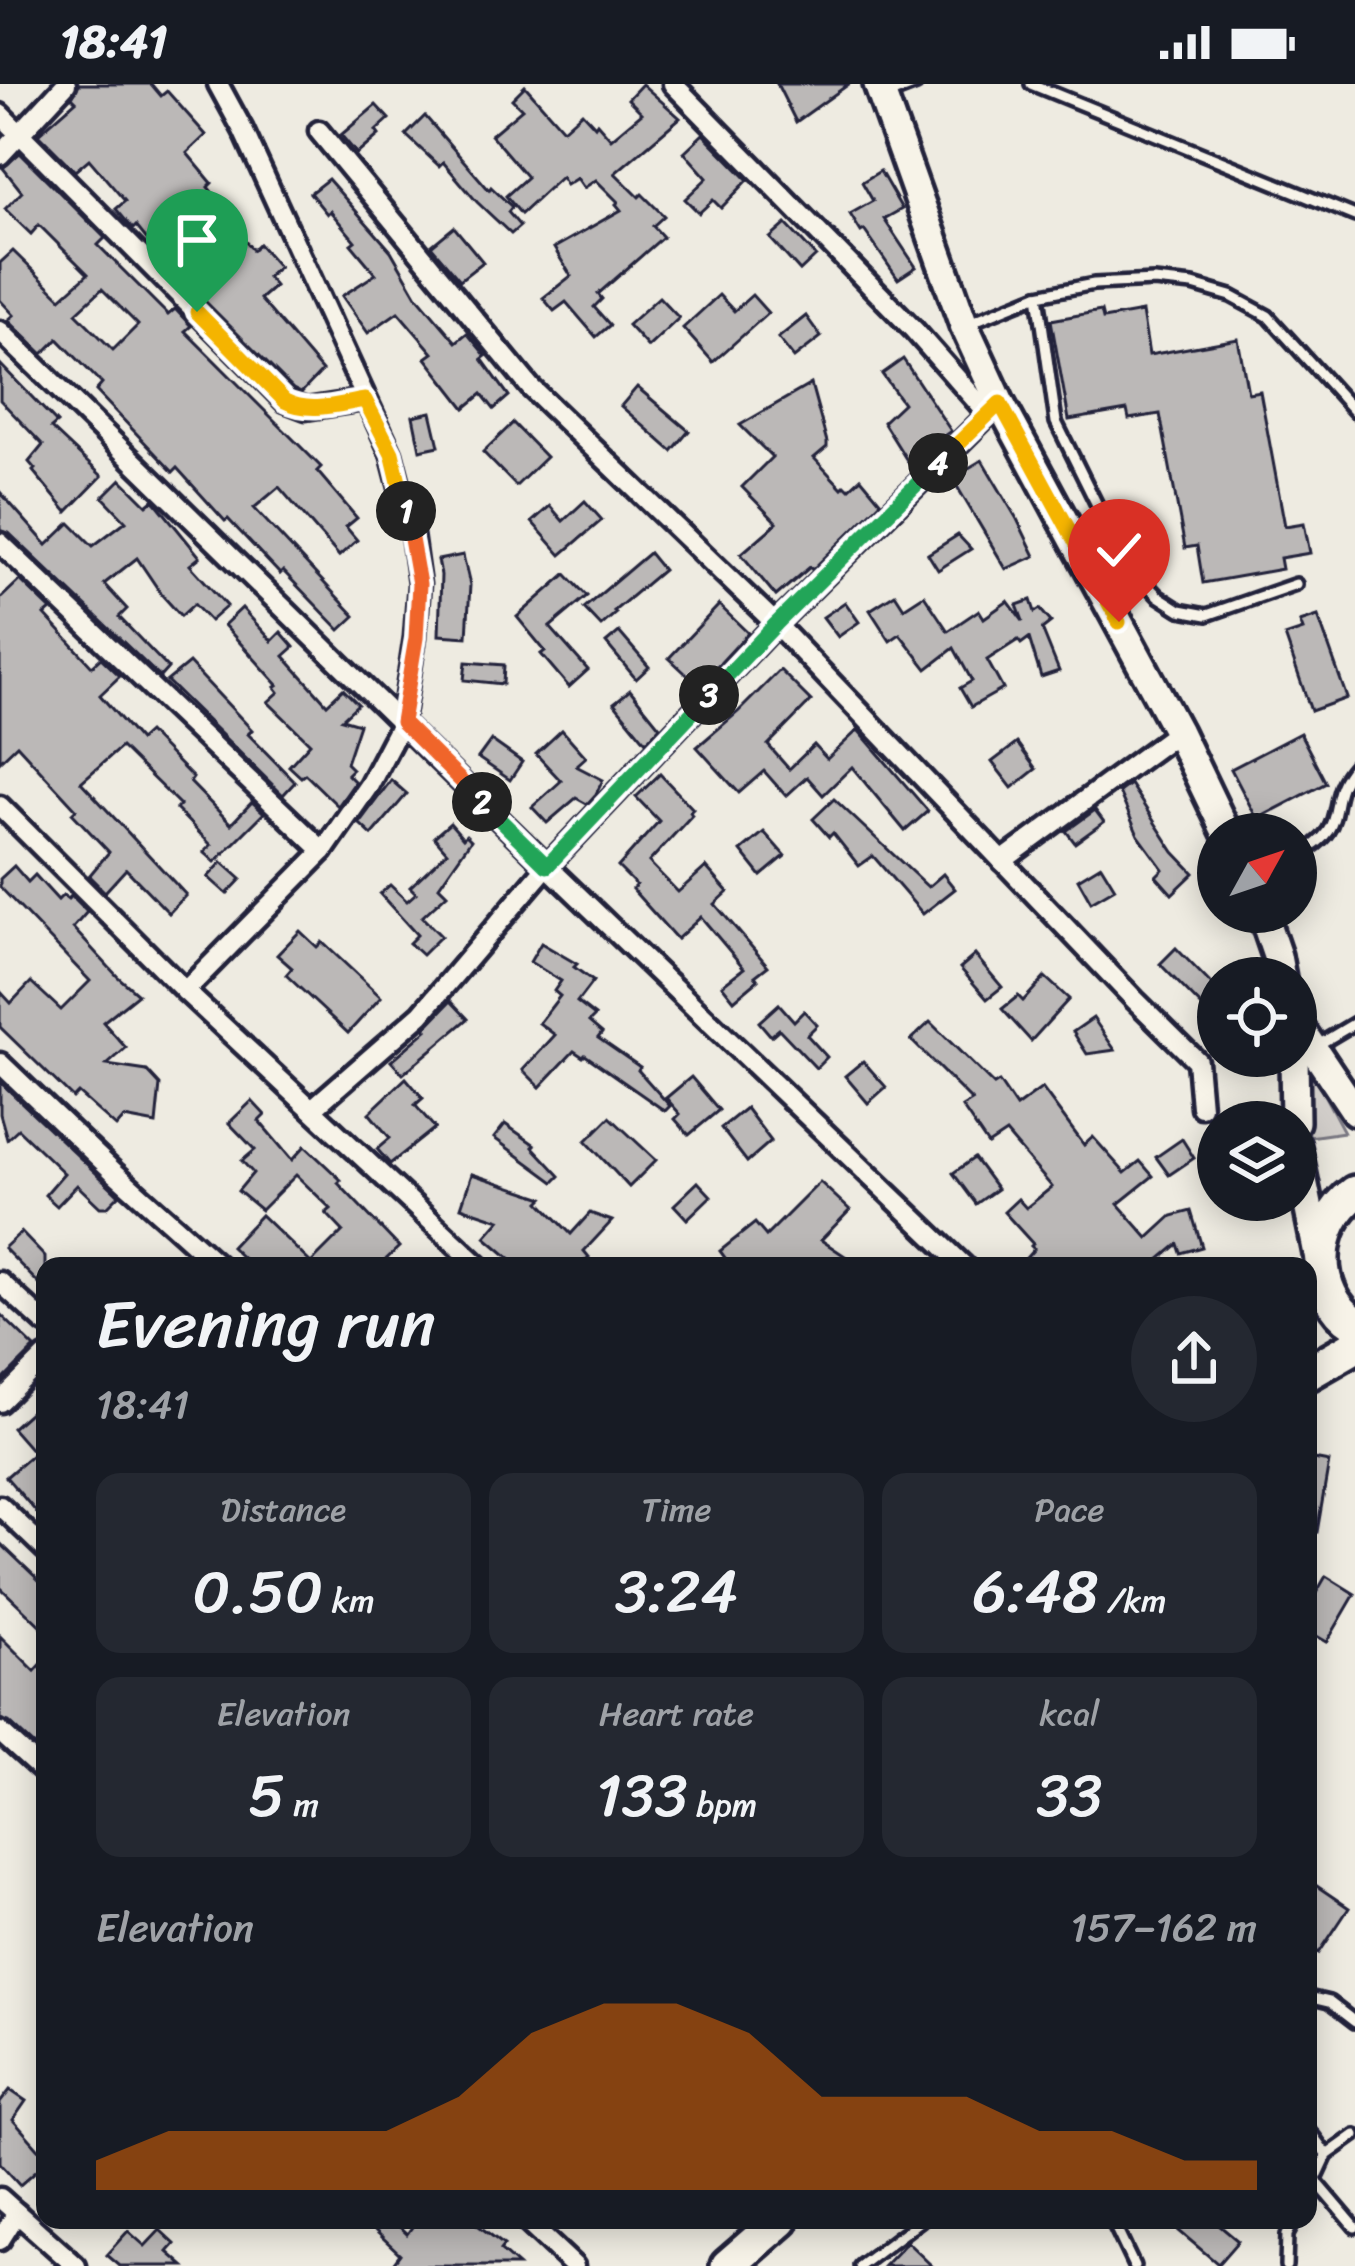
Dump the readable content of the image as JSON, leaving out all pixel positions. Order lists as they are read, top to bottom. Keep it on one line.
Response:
{"north":"top right","page":{"status":"18:41","pins":["4","1","3","2"],"heading":["Evening run","18:41"],"stats":[["Distance","0.50 km"],["Time","3:24"],["Pace","6:48 /km"],["Elevation","5 m"],["Heart rate","133 bpm"],["kcal","33"]],"chart":["Elevation","157–162 m"]}}
